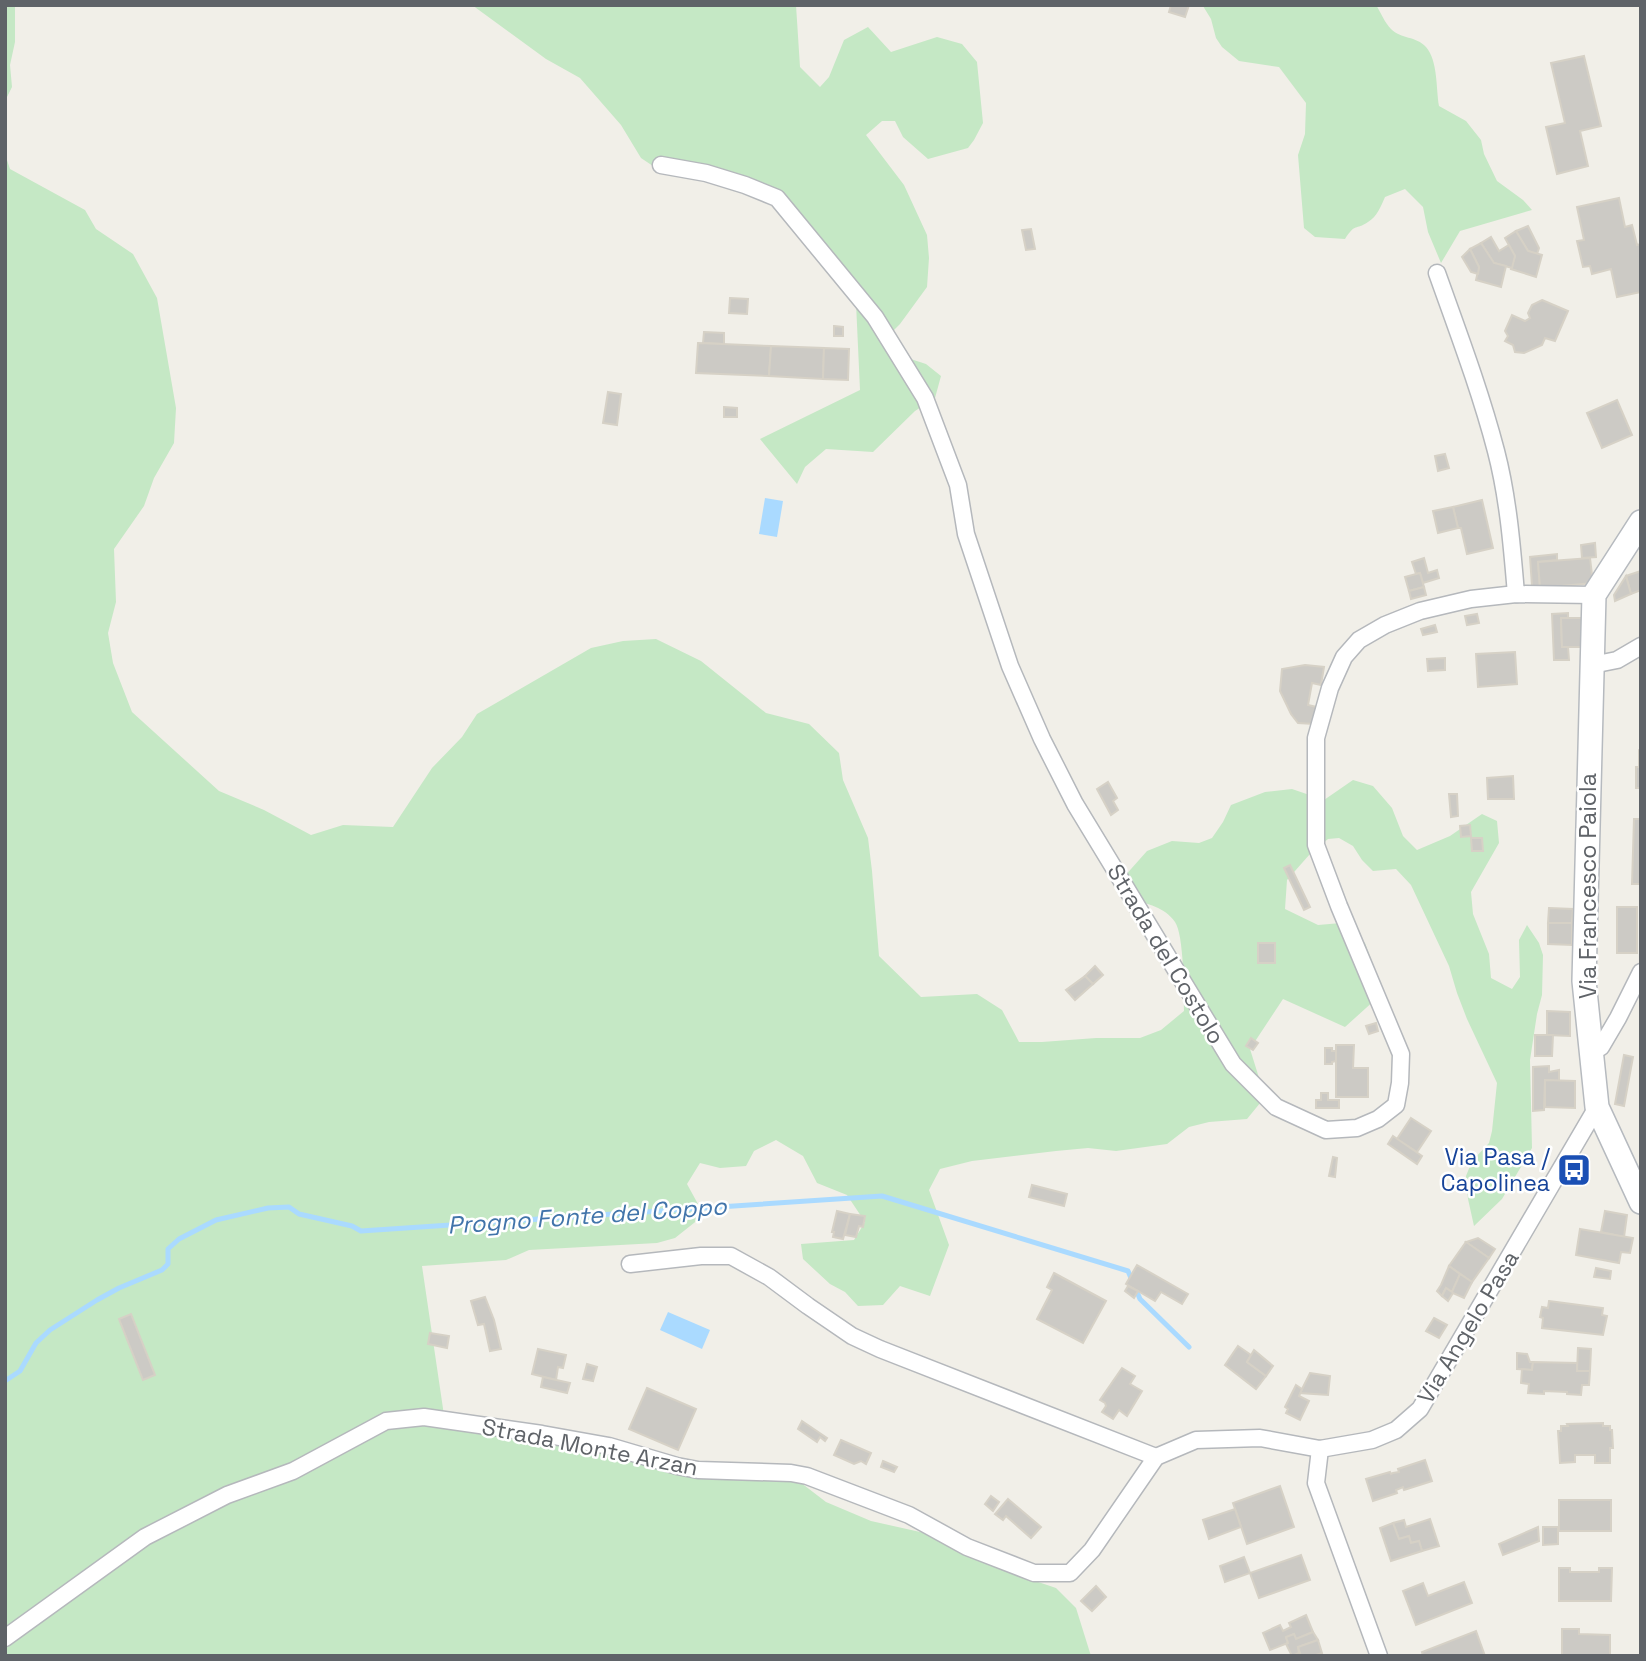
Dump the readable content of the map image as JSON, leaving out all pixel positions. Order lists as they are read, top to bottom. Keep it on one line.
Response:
{"streets":{"street":["Via Francesco Paiola","Strada del Costolo","Via Angelo Pasa","Strada Monte Arzan"]},"crossings":[["Via Francesco Paiola","Strada del Costolo"],["Via Francesco Paiola","Via Angelo Pasa"]],"water":["Progno Fonte del Coppo"],"places":{"bus stop":["Via Pasa / Capolinea"]}}
